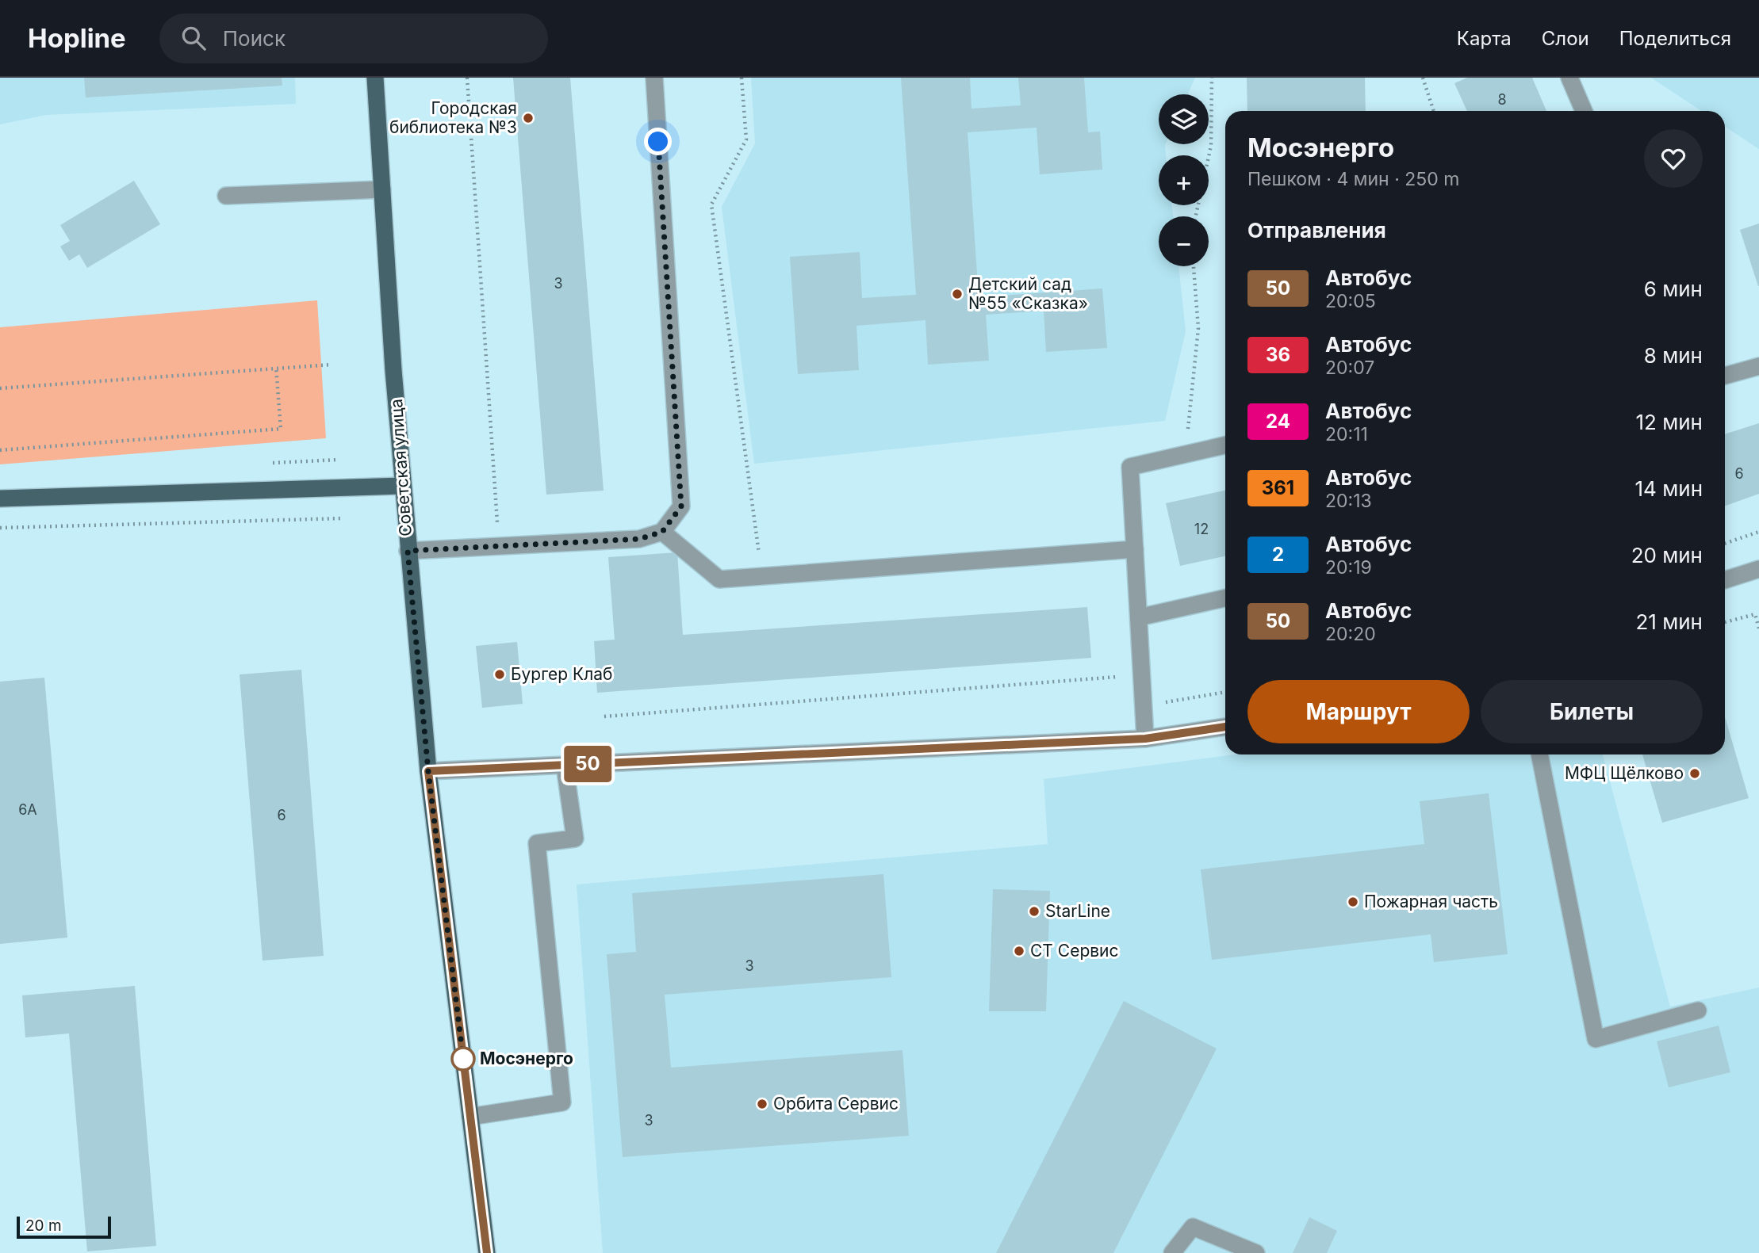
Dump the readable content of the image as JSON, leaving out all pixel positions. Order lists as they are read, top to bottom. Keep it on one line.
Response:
{"streets":{"main road":["Советская улица"]},"places":["Городская библиотека №3","Детский сад №55 «Сказка»","Бургер Клаб","МФЦ Щёлково","Пожарная часть","StarLine","СТ Сервис","Мосэнерго","Орбита Сервис"],"lines":["bus line 50"],"house_numbers":["8","3","6","12","6А","6","3","3"],"scale_bar":"20 m","page":{"header":"Hopline","search":"Поиск","nav":["Карта","Слои","Поделиться"],"on_map":"50","map_buttons":["+","−"],"heading":[["Мосэнерго","Пешком · 4 мин · 250 m"],"Отправления"],"list":[{"mark":"50","name":"Автобус","note":"20:05","value":"6 мин"},{"mark":"36","name":"Автобус","note":"20:07","value":"8 мин"},{"mark":"24","name":"Автобус","note":"20:11","value":"12 мин"},{"mark":"361","name":"Автобус","note":"20:13","value":"14 мин"},{"mark":"2","name":"Автобус","note":"20:19","value":"20 мин"},{"mark":"50","name":"Автобус","note":"20:20","value":"21 мин"}],"buttons":["Маршрут","Билеты"],"scale":"20 m"}}
